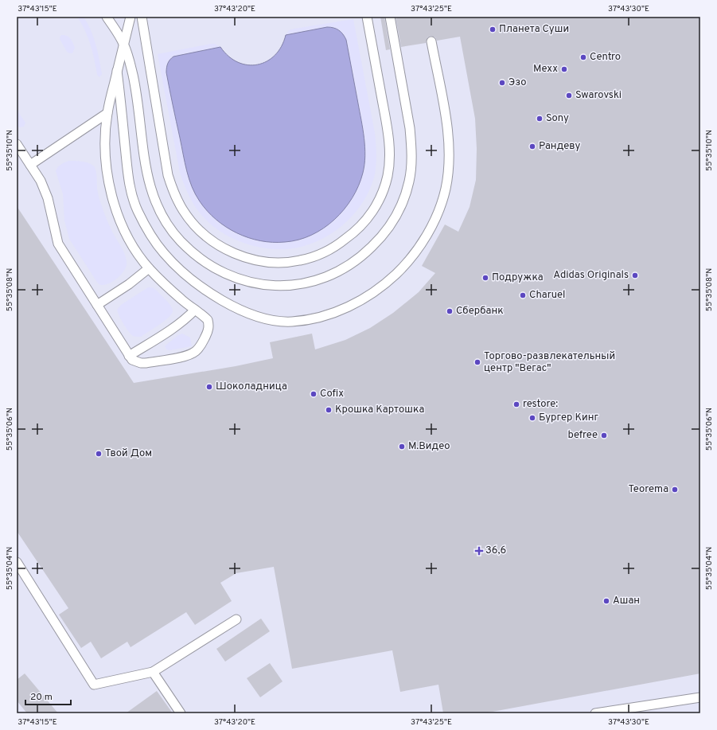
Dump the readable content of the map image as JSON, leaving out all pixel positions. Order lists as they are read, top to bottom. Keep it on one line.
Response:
{"places":{"other":["Планета Суши","Centro","Mexx","Эзо","Swarovski","Sony","Рандеву","Adidas Originals","Подружка","Charuel","Сбербанк","Торгово-развлекательный центр \"Вегас\"","Шоколадница","Cofix","restore:","Крошка Картошка","Бургер Кинг","befree","М.Видео","Твой Дом","Teorema","Ашан"],"health":["36,6"]},"scale_bar":"20 m","coordinates":["37°43'15\"E","37°43'20\"E","37°43'25\"E","37°43'30\"E","55°35'10\"N","55°35'08\"N","55°35'06\"N","55°35'04\"N"]}
